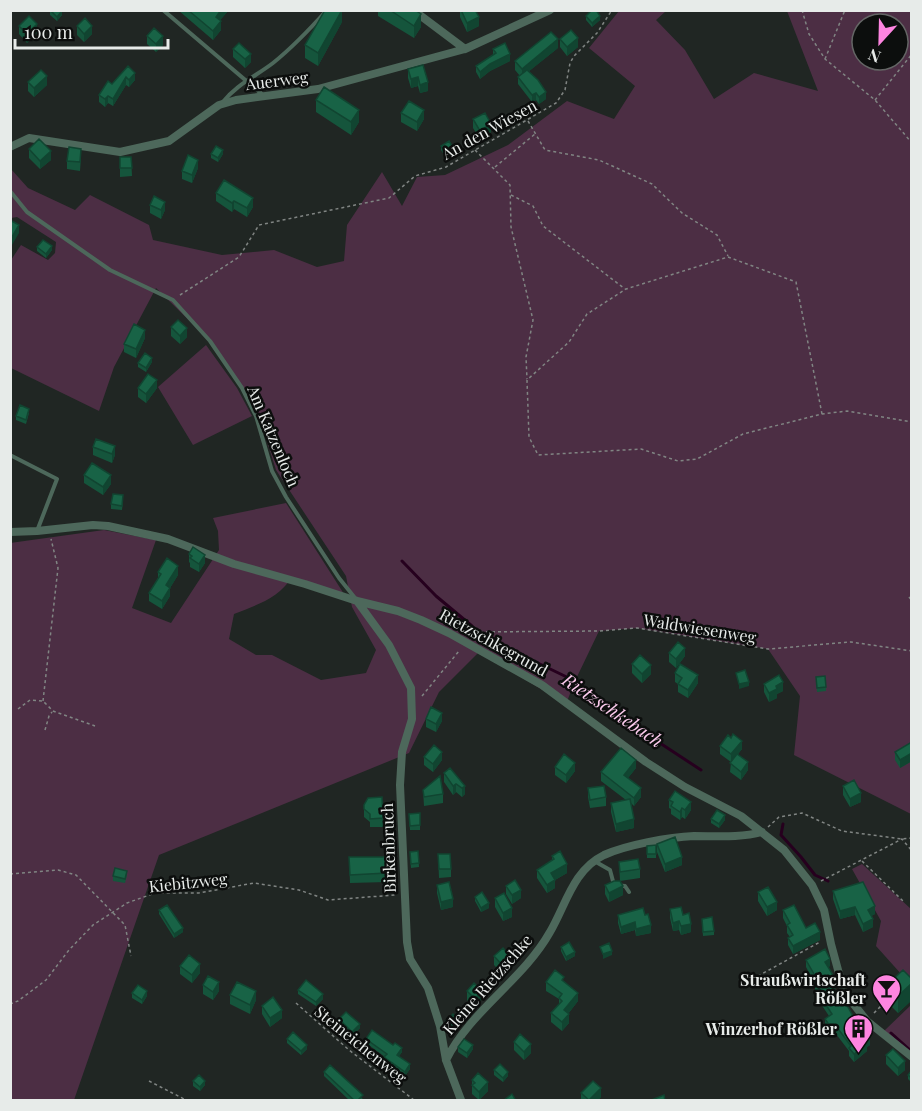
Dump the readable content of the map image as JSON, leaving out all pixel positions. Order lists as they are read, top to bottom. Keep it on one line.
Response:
{"streets":{"street":["Auerweg","Rietzschkegrund","Birkenbruch","Kleine Rietzschke"],"lane":["Am Katzenloch"],"path":["An den Wiesen","Waldwiesenweg","Kiebitzweg","Steineichenweg"]},"crossings":[["An den Wiesen","Am Katzenloch"],["Am Katzenloch","Rietzschkegrund"],["Am Katzenloch","Birkenbruch"],["Waldwiesenweg","Rietzschkegrund"],["Rietzschkegrund","Birkenbruch"],["Rietzschkegrund","Kleine Rietzschke"],["Birkenbruch","Kiebitzweg"],["Birkenbruch","Kleine Rietzschke"]],"water":["Rietzschkebach"],"places":{"bar":["Straußwirtschaft Rößler"],"building":["Winzerhof Rößler"]},"scale_bar":"100 m","north":"bottom"}
